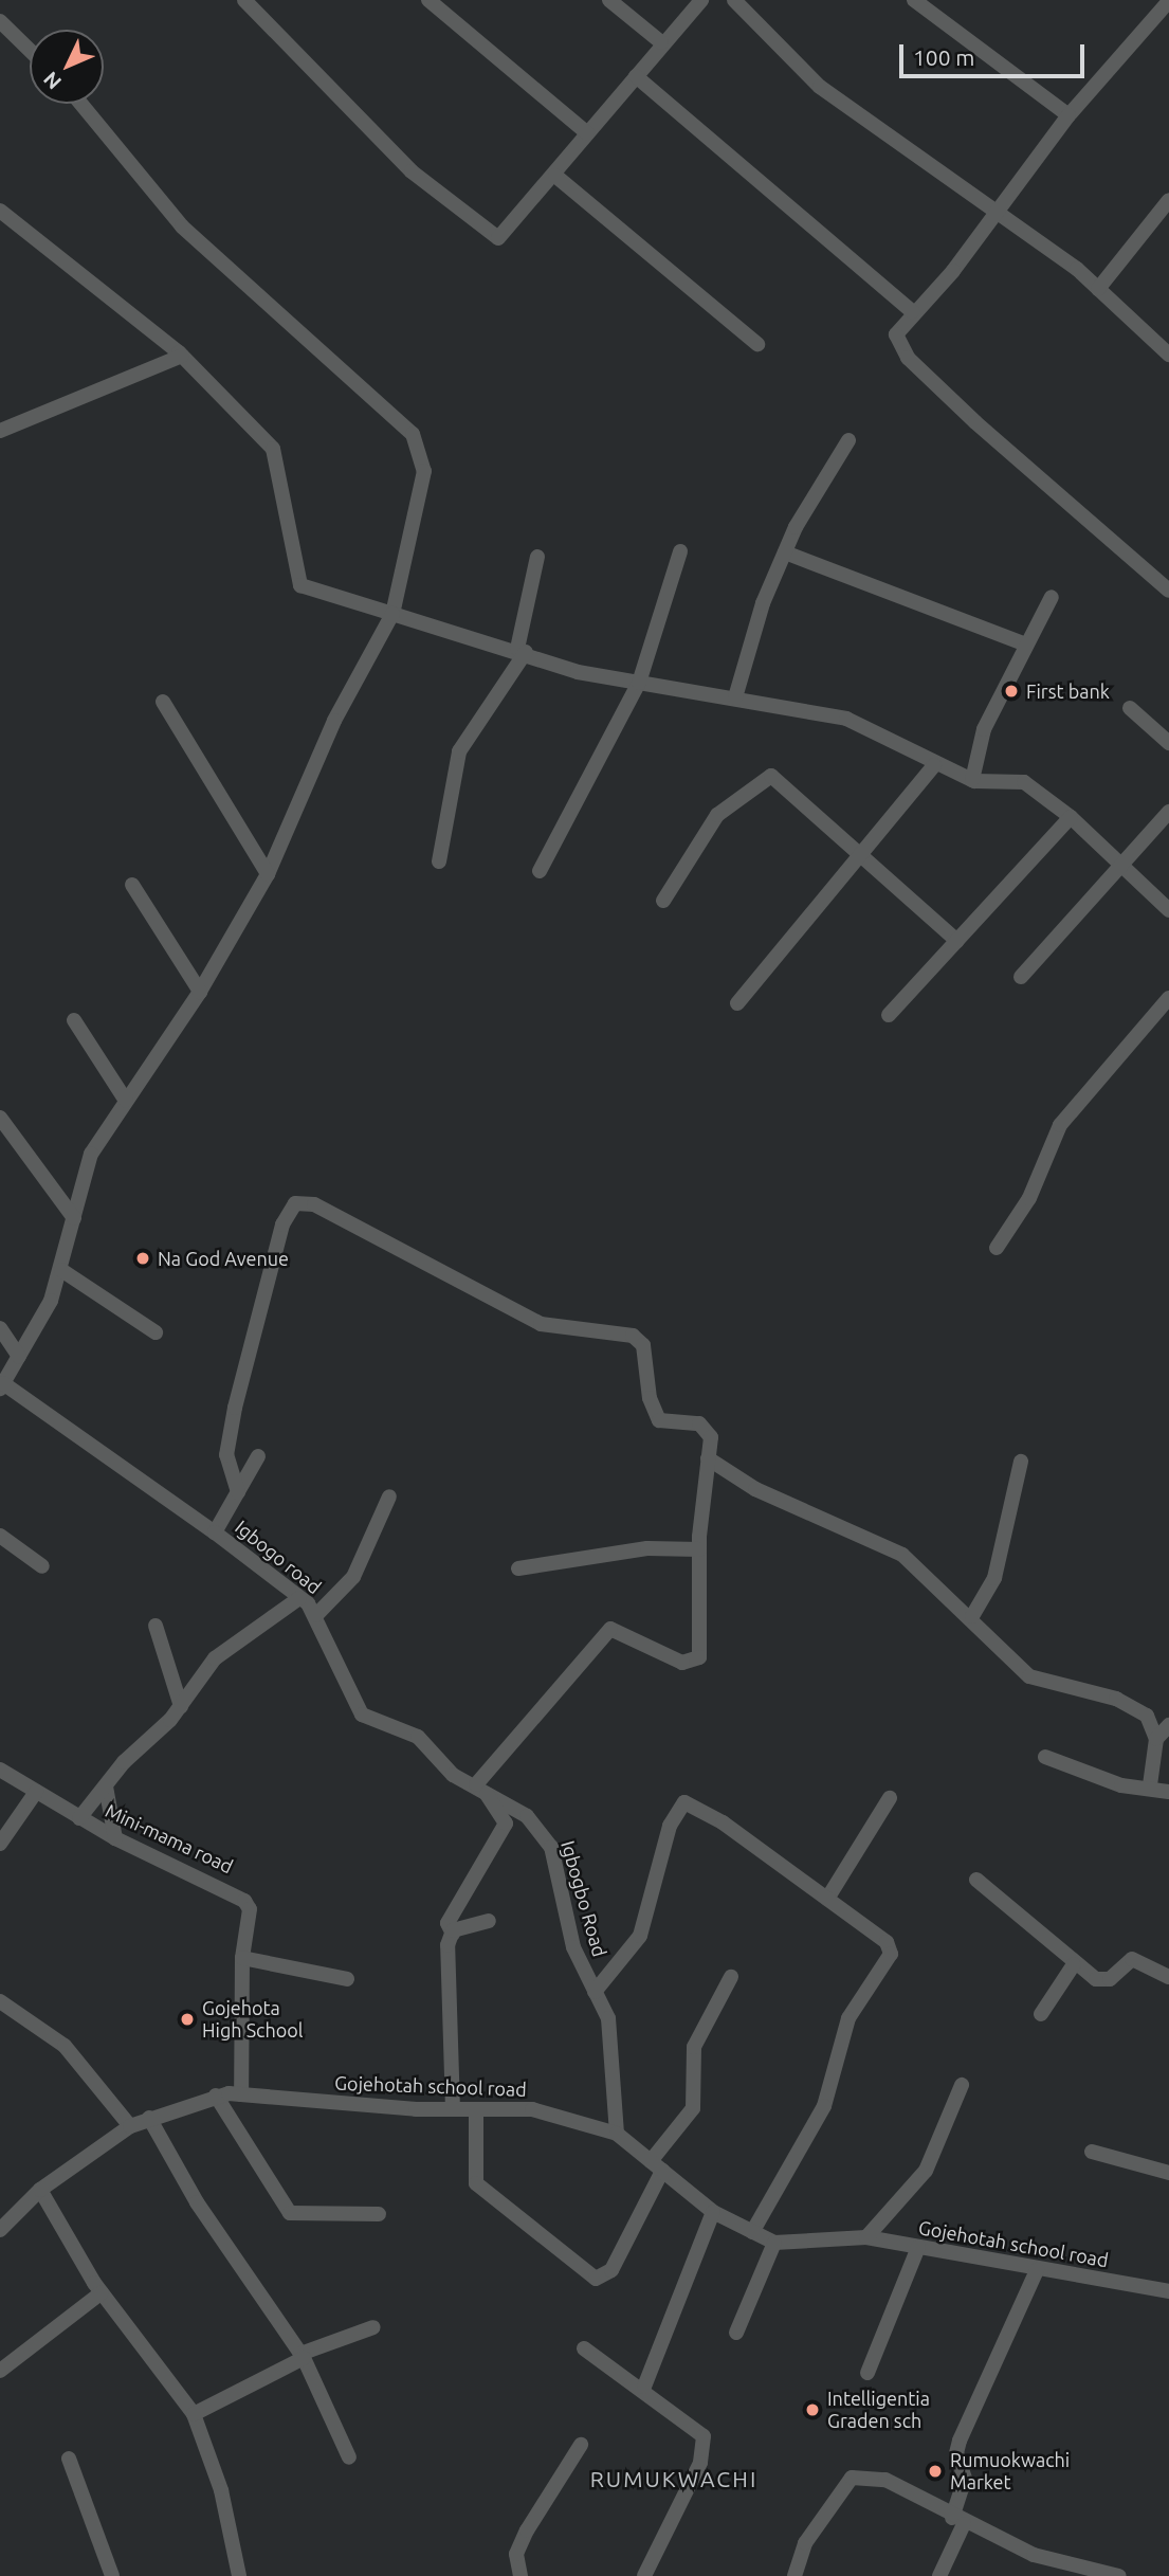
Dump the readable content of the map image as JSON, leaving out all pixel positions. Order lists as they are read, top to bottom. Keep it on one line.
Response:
{"streets":{"street":["Igbogo road","Mini-mama road","Igbogbo Road","Gojehotah school road"]},"crossings":[["Igbogo road","Igbogbo Road"],["Mini-mama road","Gojehotah school road"]],"districts":["RUMUKWACHI"],"places":["First bank","Na God Avenue","Gojehota High School","Intelligentia Graden sch","Rumuokwachi Market"],"scale_bar":"100 m","north":"bottom left"}
